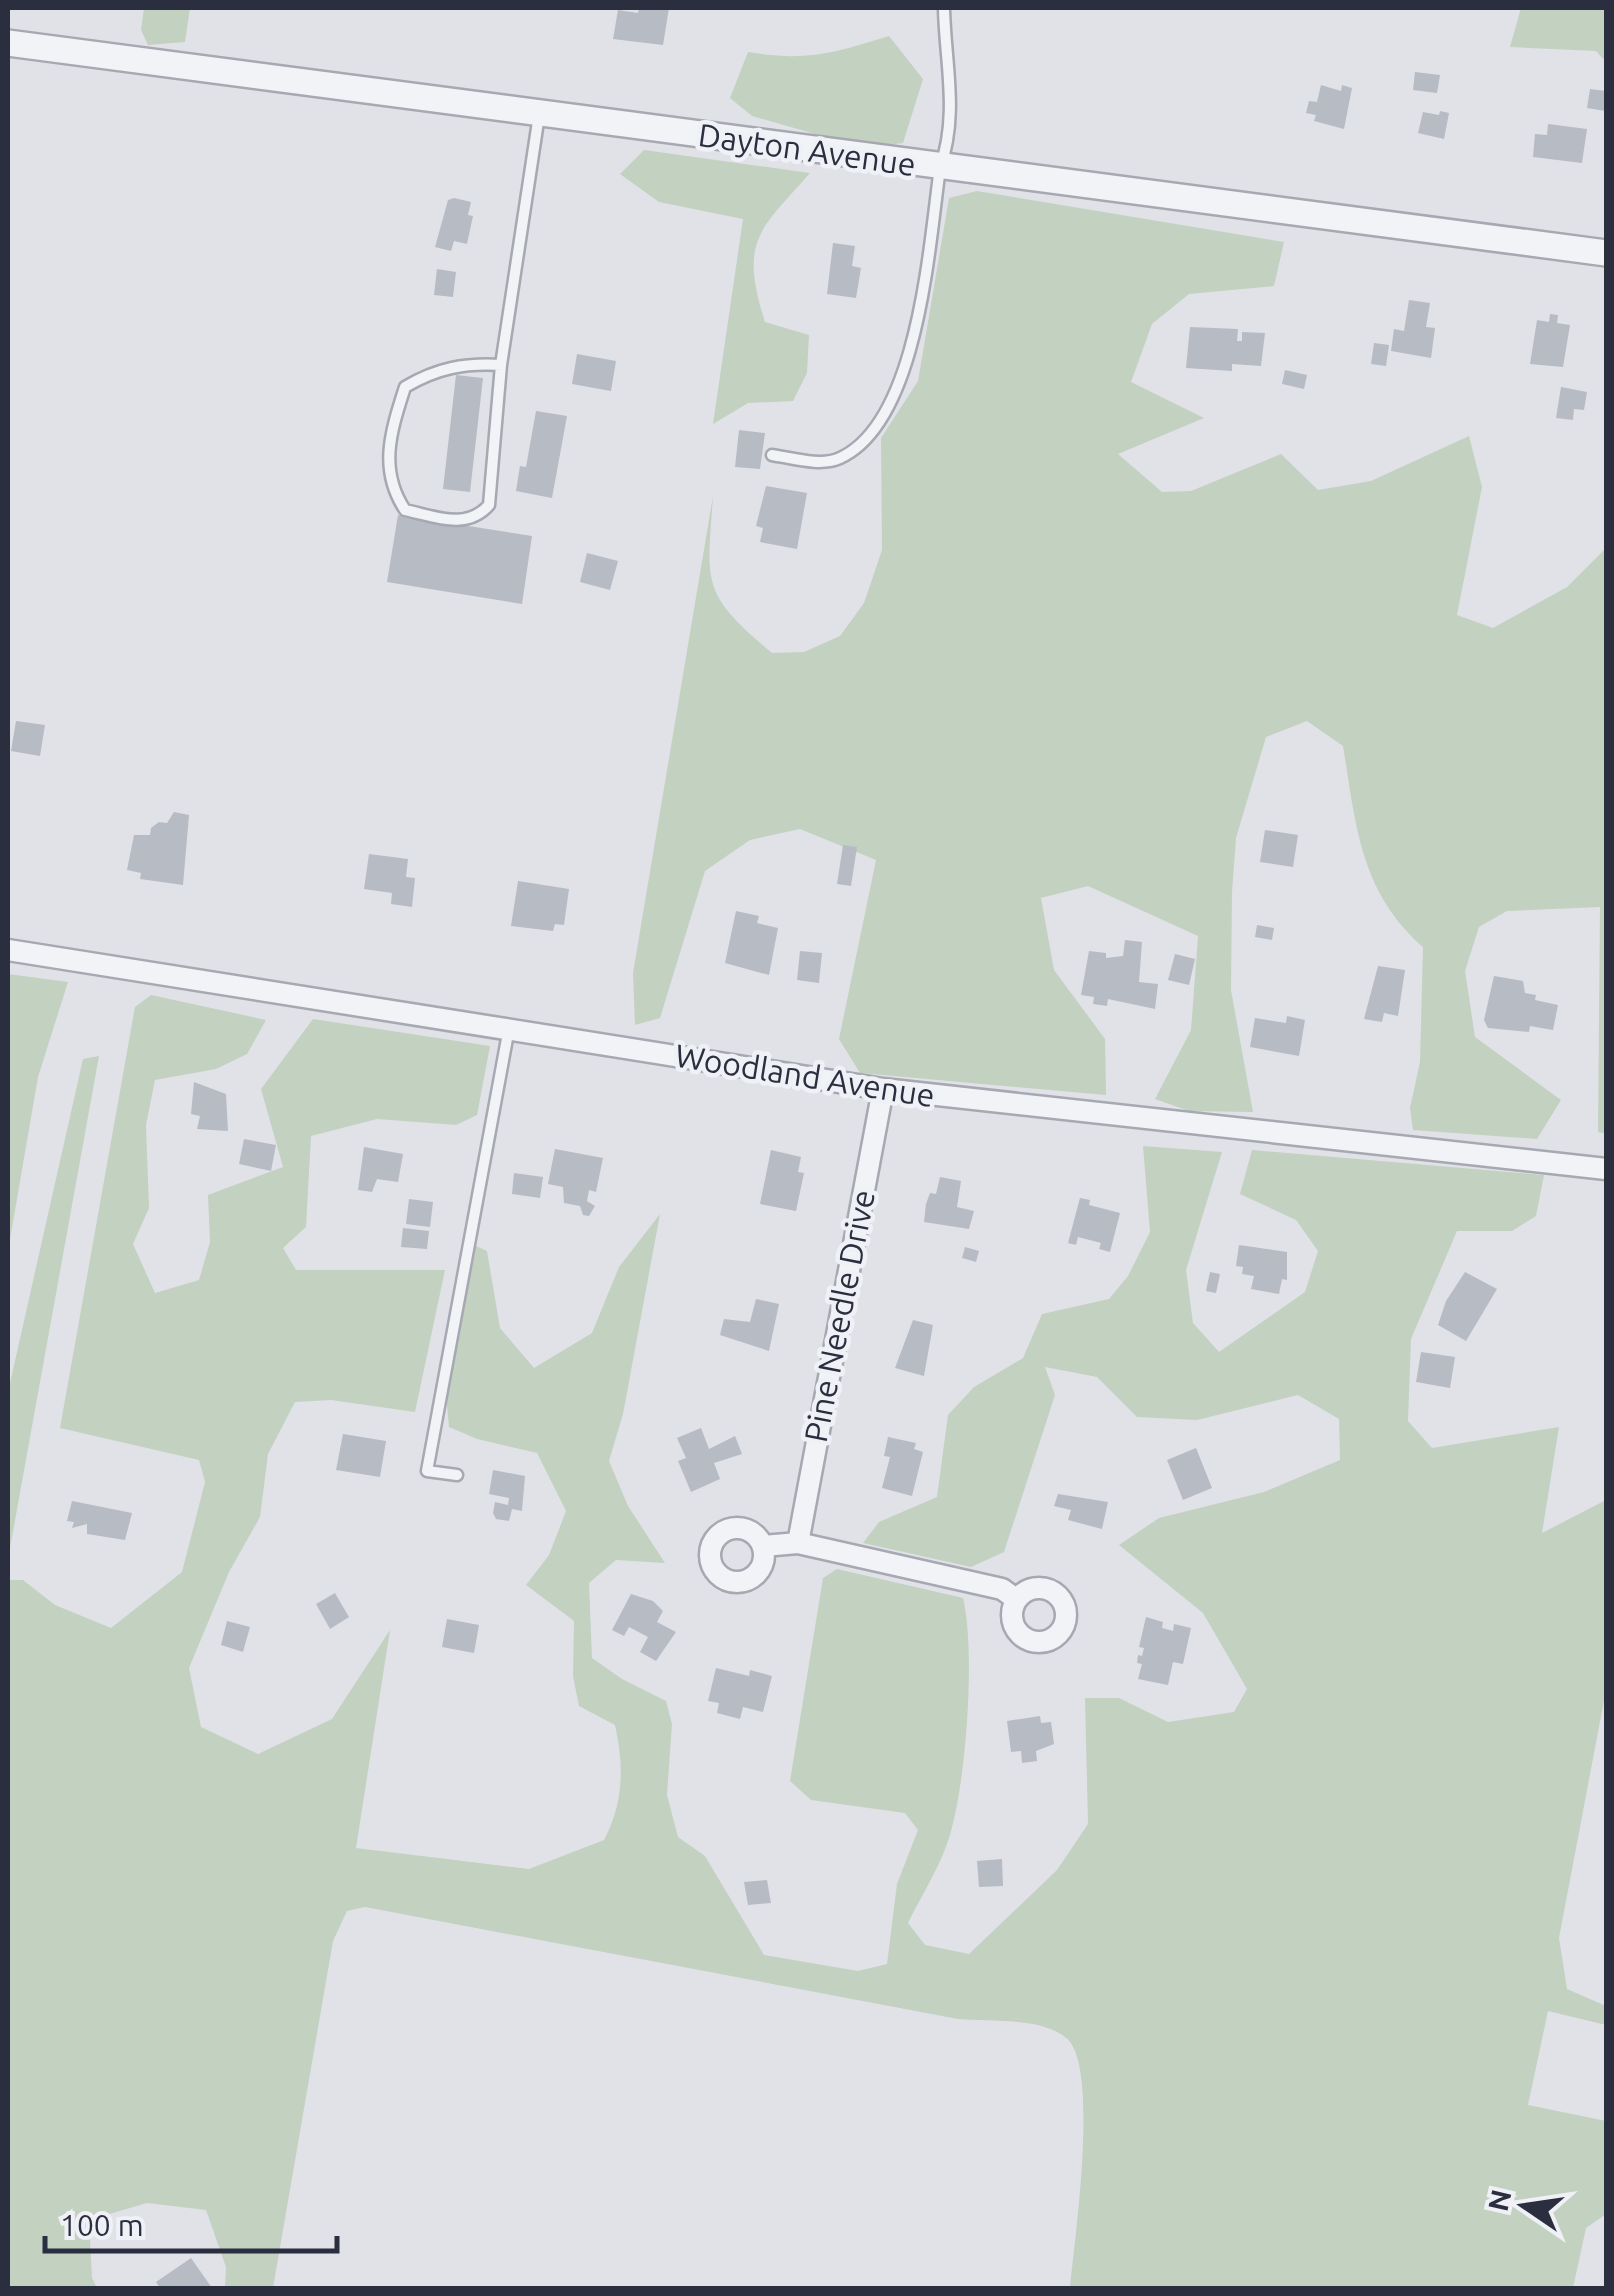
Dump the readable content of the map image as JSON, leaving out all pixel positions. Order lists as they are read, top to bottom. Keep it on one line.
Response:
{"streets":{"street":["Dayton Avenue","Woodland Avenue","Pine Needle Drive"]},"crossings":[["Woodland Avenue","Pine Needle Drive"]],"scale_bar":"100 m","north":"left"}
